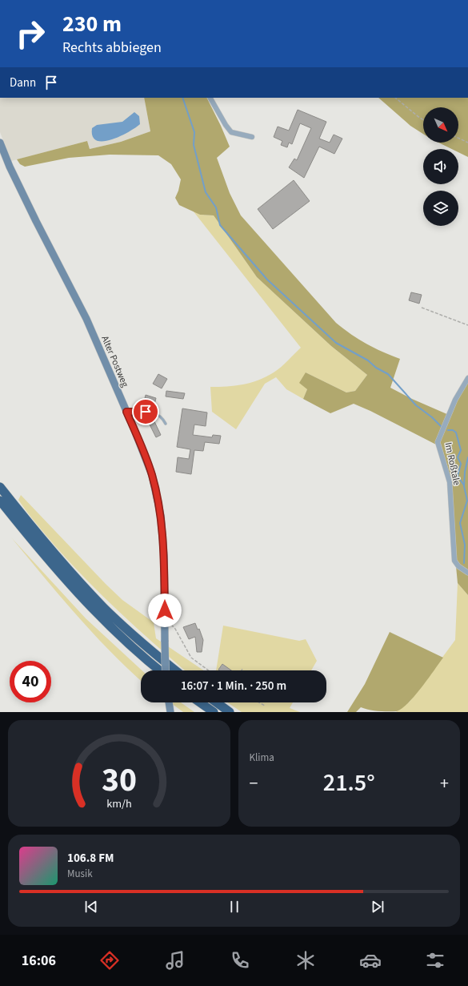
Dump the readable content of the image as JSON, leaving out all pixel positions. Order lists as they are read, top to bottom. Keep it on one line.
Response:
{"streets":{"street":["Alter Postweg","Im Roßtale"]},"north":"bottom right","page":{"turn":["230 m","Rechts abbiegen"],"then":"Dann","limit":"40","trip":"16:07 · 1 Min. · 250 m","tile":"Klima","heat":["−","21.5°","+"],"song":["106.8 FM","Musik"],"tabs":"16:06","gauge":["30","km/h"]}}
